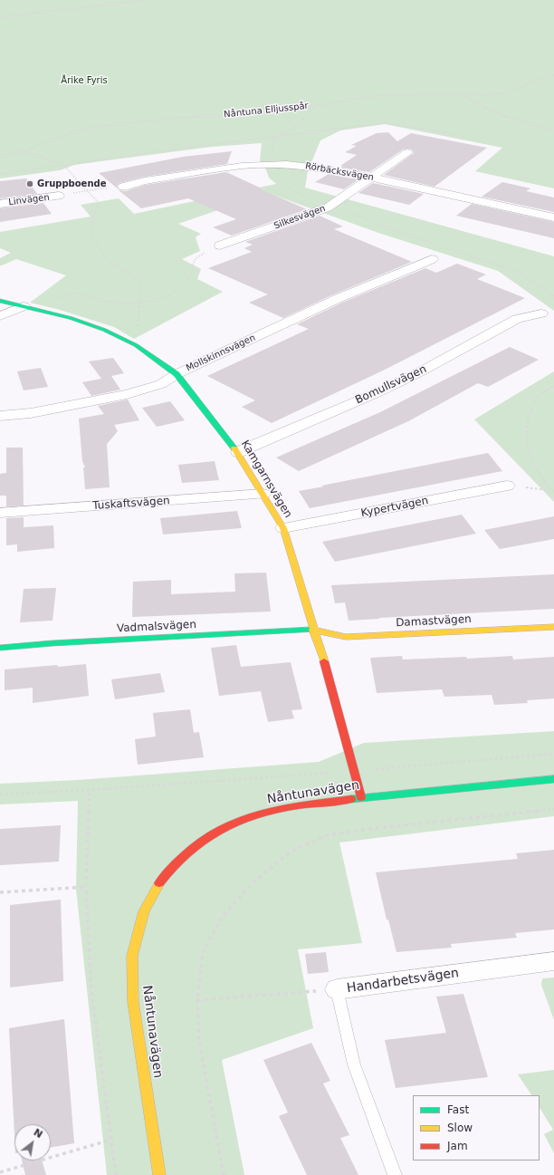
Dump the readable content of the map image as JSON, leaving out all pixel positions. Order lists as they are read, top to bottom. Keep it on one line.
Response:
{"streets":{"street":["Rörbäcksvägen","Linvägen","Silkesvägen","Mollskinnsvägen","Bomullsvägen","Kamgarnsvägen","Tuskaftsvägen","Kypertvägen","Damastvägen","Vadmalsvägen","Nåntunavägen","Handarbetsvägen"],"path":["Nåntuna Elljusspår"]},"crossings":[["Rörbäcksvägen","Silkesvägen"],["Mollskinnsvägen","Kamgarnsvägen"],["Bomullsvägen","Kamgarnsvägen"],["Kamgarnsvägen","Tuskaftsvägen"],["Kamgarnsvägen","Kypertvägen"],["Kamgarnsvägen","Damastvägen"],["Kamgarnsvägen","Vadmalsvägen"],["Kamgarnsvägen","Nåntunavägen"],["Damastvägen","Vadmalsvägen"]],"parks":["Årike Fyris"],"places":["Gruppboende"],"legend":["Fast","Slow","Jam"],"north":"top right"}
